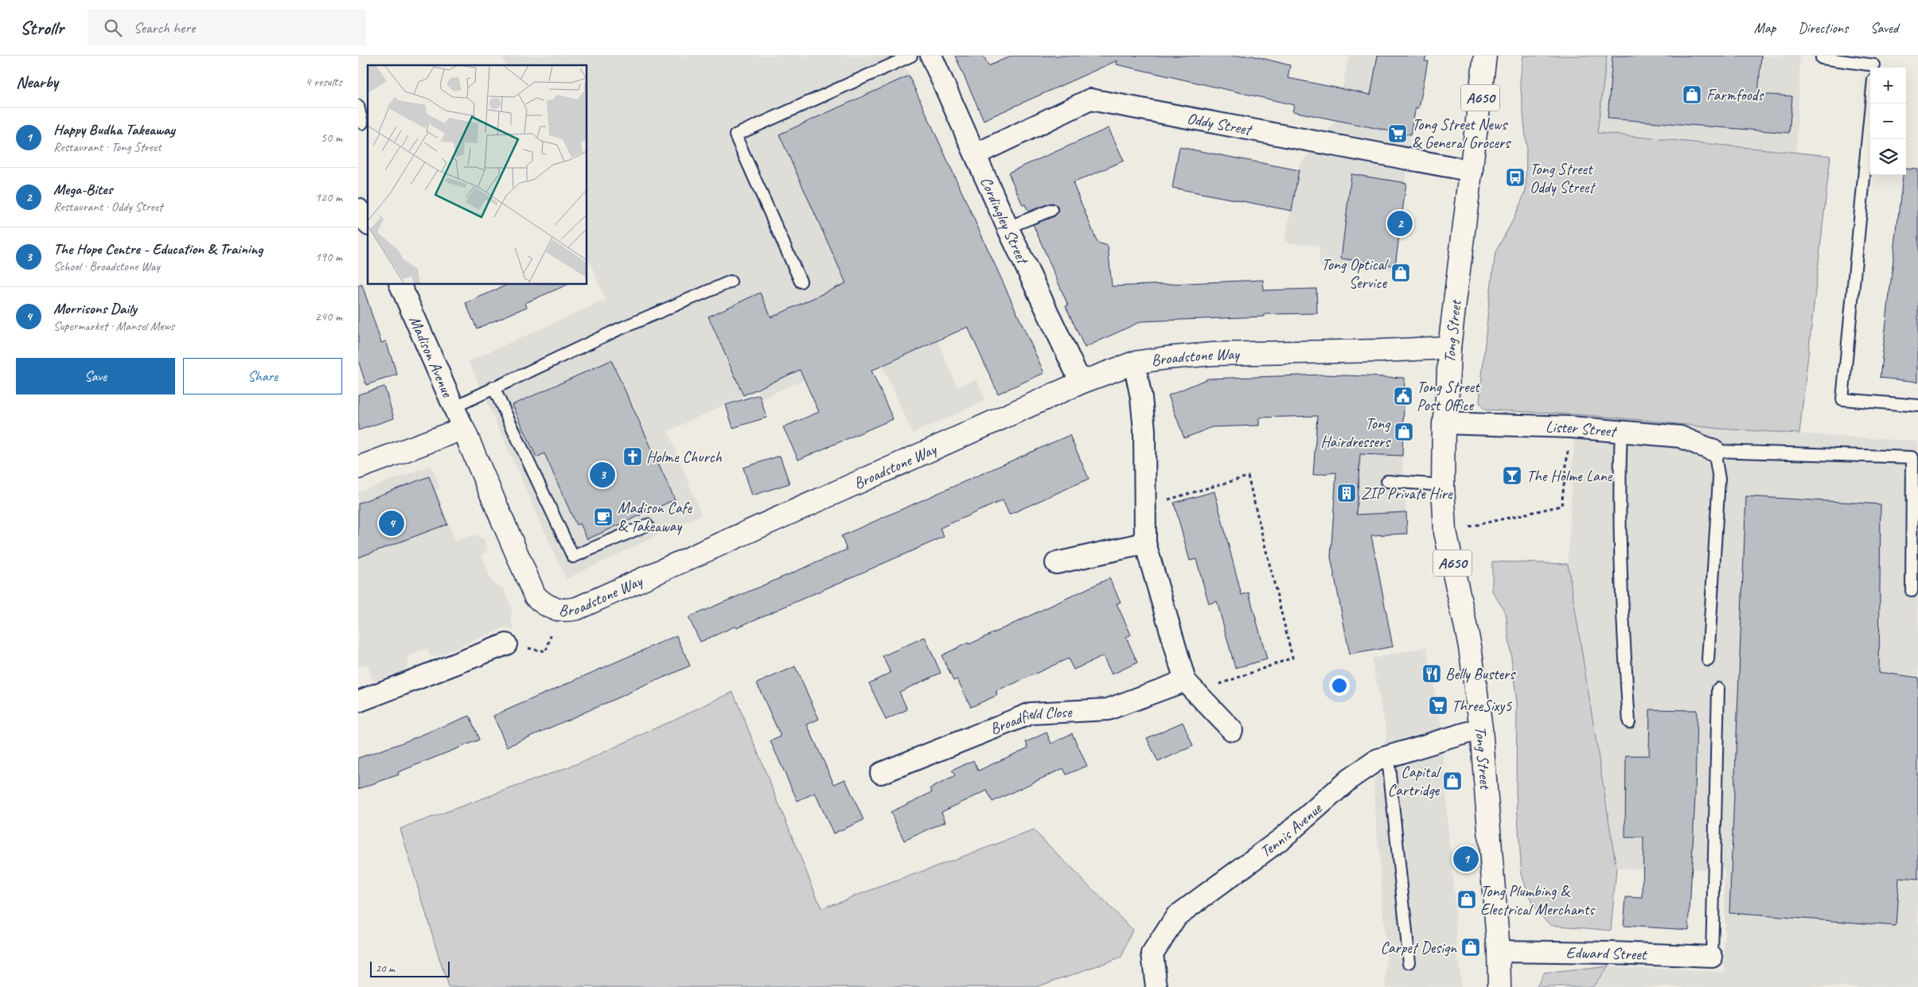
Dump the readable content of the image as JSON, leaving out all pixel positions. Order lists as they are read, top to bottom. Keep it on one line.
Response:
{"streets":{"main road":["A650","Tong Street","Broadstone Way"],"street":["Oddy Street","Cordingley Street","Madison Avenue","Lister Street","Broadfield Close","Tennis Avenue","Edward Street"]},"crossings":[["Oddy Street","Cordingley Street"],["Oddy Street","Tong Street"],["Cordingley Street","Broadstone Way"],["Tong Street","Broadstone Way"],["Tong Street","Lister Street"],["Tong Street","Tennis Avenue"],["Tong Street","Edward Street"],["Madison Avenue","Broadstone Way"]],"places":{"shop":["Farmfoods","Tong Optical Service","Tong Hairdressers","Capital Cartridge","Tong Plumbing & Electrical Merchants","Carpet Design"],"supermarket":["Tong Street News & General Grocers","ThreeSixy5"],"bus stop":["Tong Street Oddy Street"],"public building":["Tong Street Post Office"],"church":["Holme Church"],"bar":["The Holme Lane"],"building":["ZIP Private Hire"],"cafe":["Madison Cafe & Takeaway"],"restaurant":["Belly Busters"]},"scale_bar":"20 m","page":{"header":"Strollr","search":"Search here","nav":["Map","Directions","Saved"],"heading":["Nearby","4 results"],"map_buttons":["+","−"],"list":[{"mark":"1","name":"Happy Budha Takeaway","note":"Restaurant · Tong Street","value":"50 m"},{"mark":"2","name":"Mega-Bites","note":"Restaurant · Oddy Street","value":"120 m"},{"mark":"3","name":"The Hope Centre - Education & Training","note":"School · Broadstone Way","value":"190 m"},{"mark":"4","name":"Morrisons Daily","note":"Supermarket · Mansel Mews","value":"240 m"}],"pins":["2","3","4","1"],"buttons":["Save","Share"],"scale":"20 m"}}
